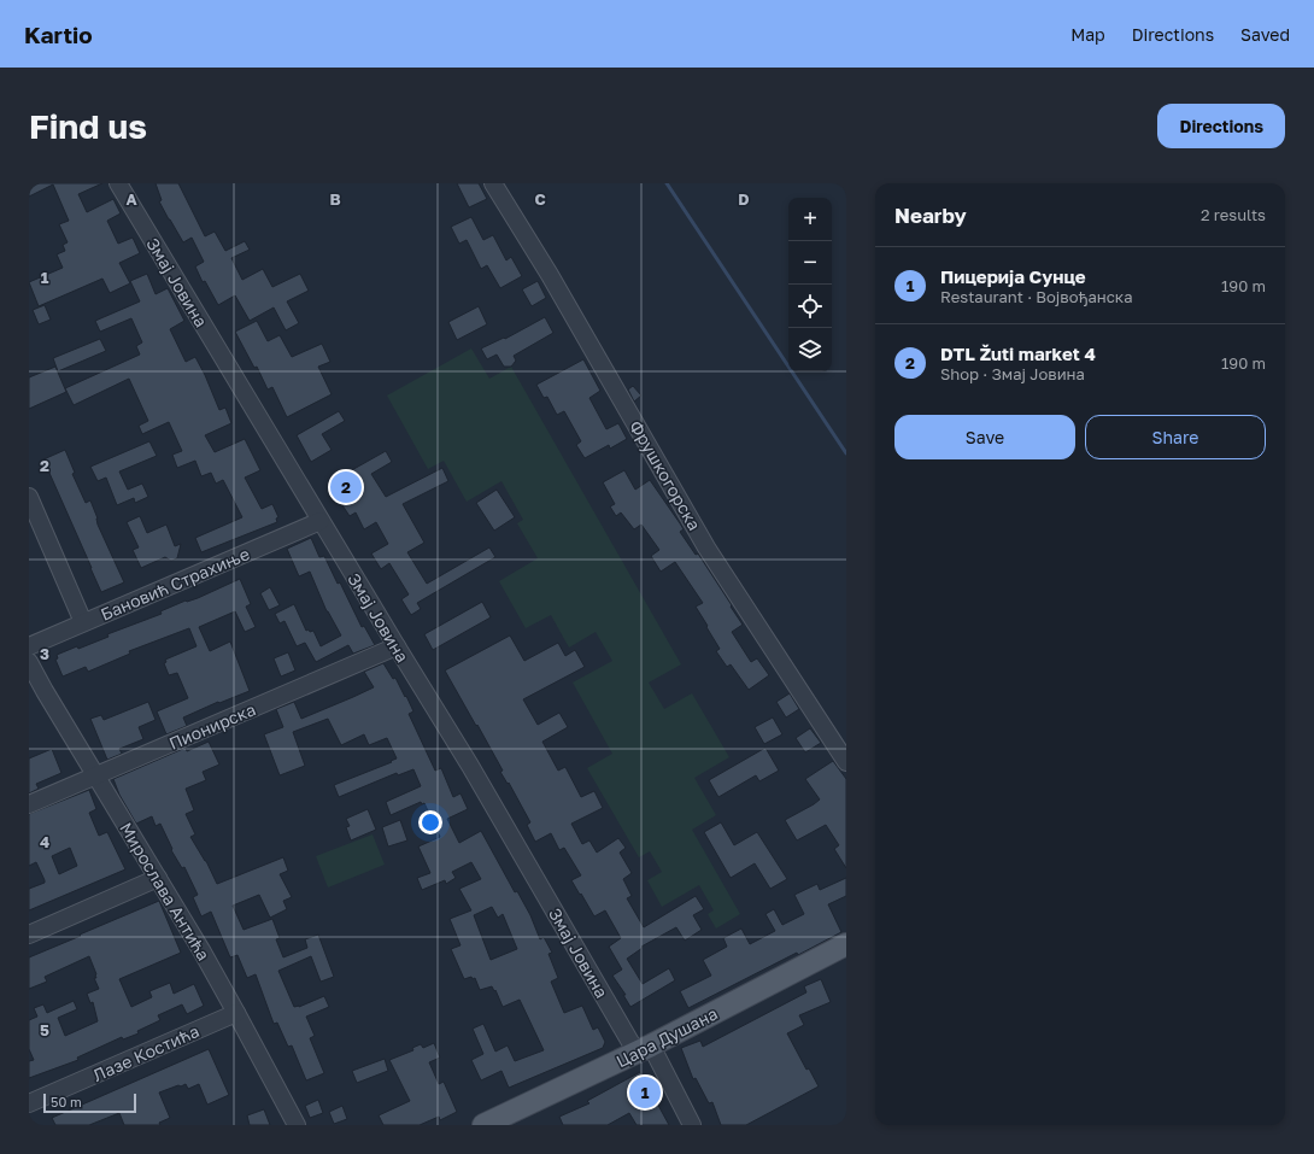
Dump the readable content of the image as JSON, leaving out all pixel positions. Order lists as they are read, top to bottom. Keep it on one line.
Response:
{"streets":{"main road":["Цара Душана"],"street":["Змај Јовина","Фрушкогорска","Бановић Страхиње","Пионирска","Мирослава Антића","Лазе Костића"]},"crossings":[["Змај Јовина","Бановић Страхиње"],["Змај Јовина","Пионирска"],["Змај Јовина","Цара Душана"],["Пионирска","Мирослава Антића"],["Мирослава Антића","Лазе Костића"]],"scale_bar":"50 m","page":{"header":"Kartio","nav":["Map","Directions","Saved"],"buttons":["Directions",["Save","Share"]],"title":"Find us","heading":["Nearby","2 results"],"map_buttons":["+","−"],"list":[{"mark":"1","name":"Пицерија Сунце","note":"Restaurant · Војвођанска","value":"190 m"},{"mark":"2","name":"DTL Žuti market 4","note":"Shop · Змај Јовина","value":"190 m"}],"pins":["2","1"],"scale":"50 m"},"grid":{"columns":["A","B","C","D"],"rows":["1","2","3","4","5"]}}
